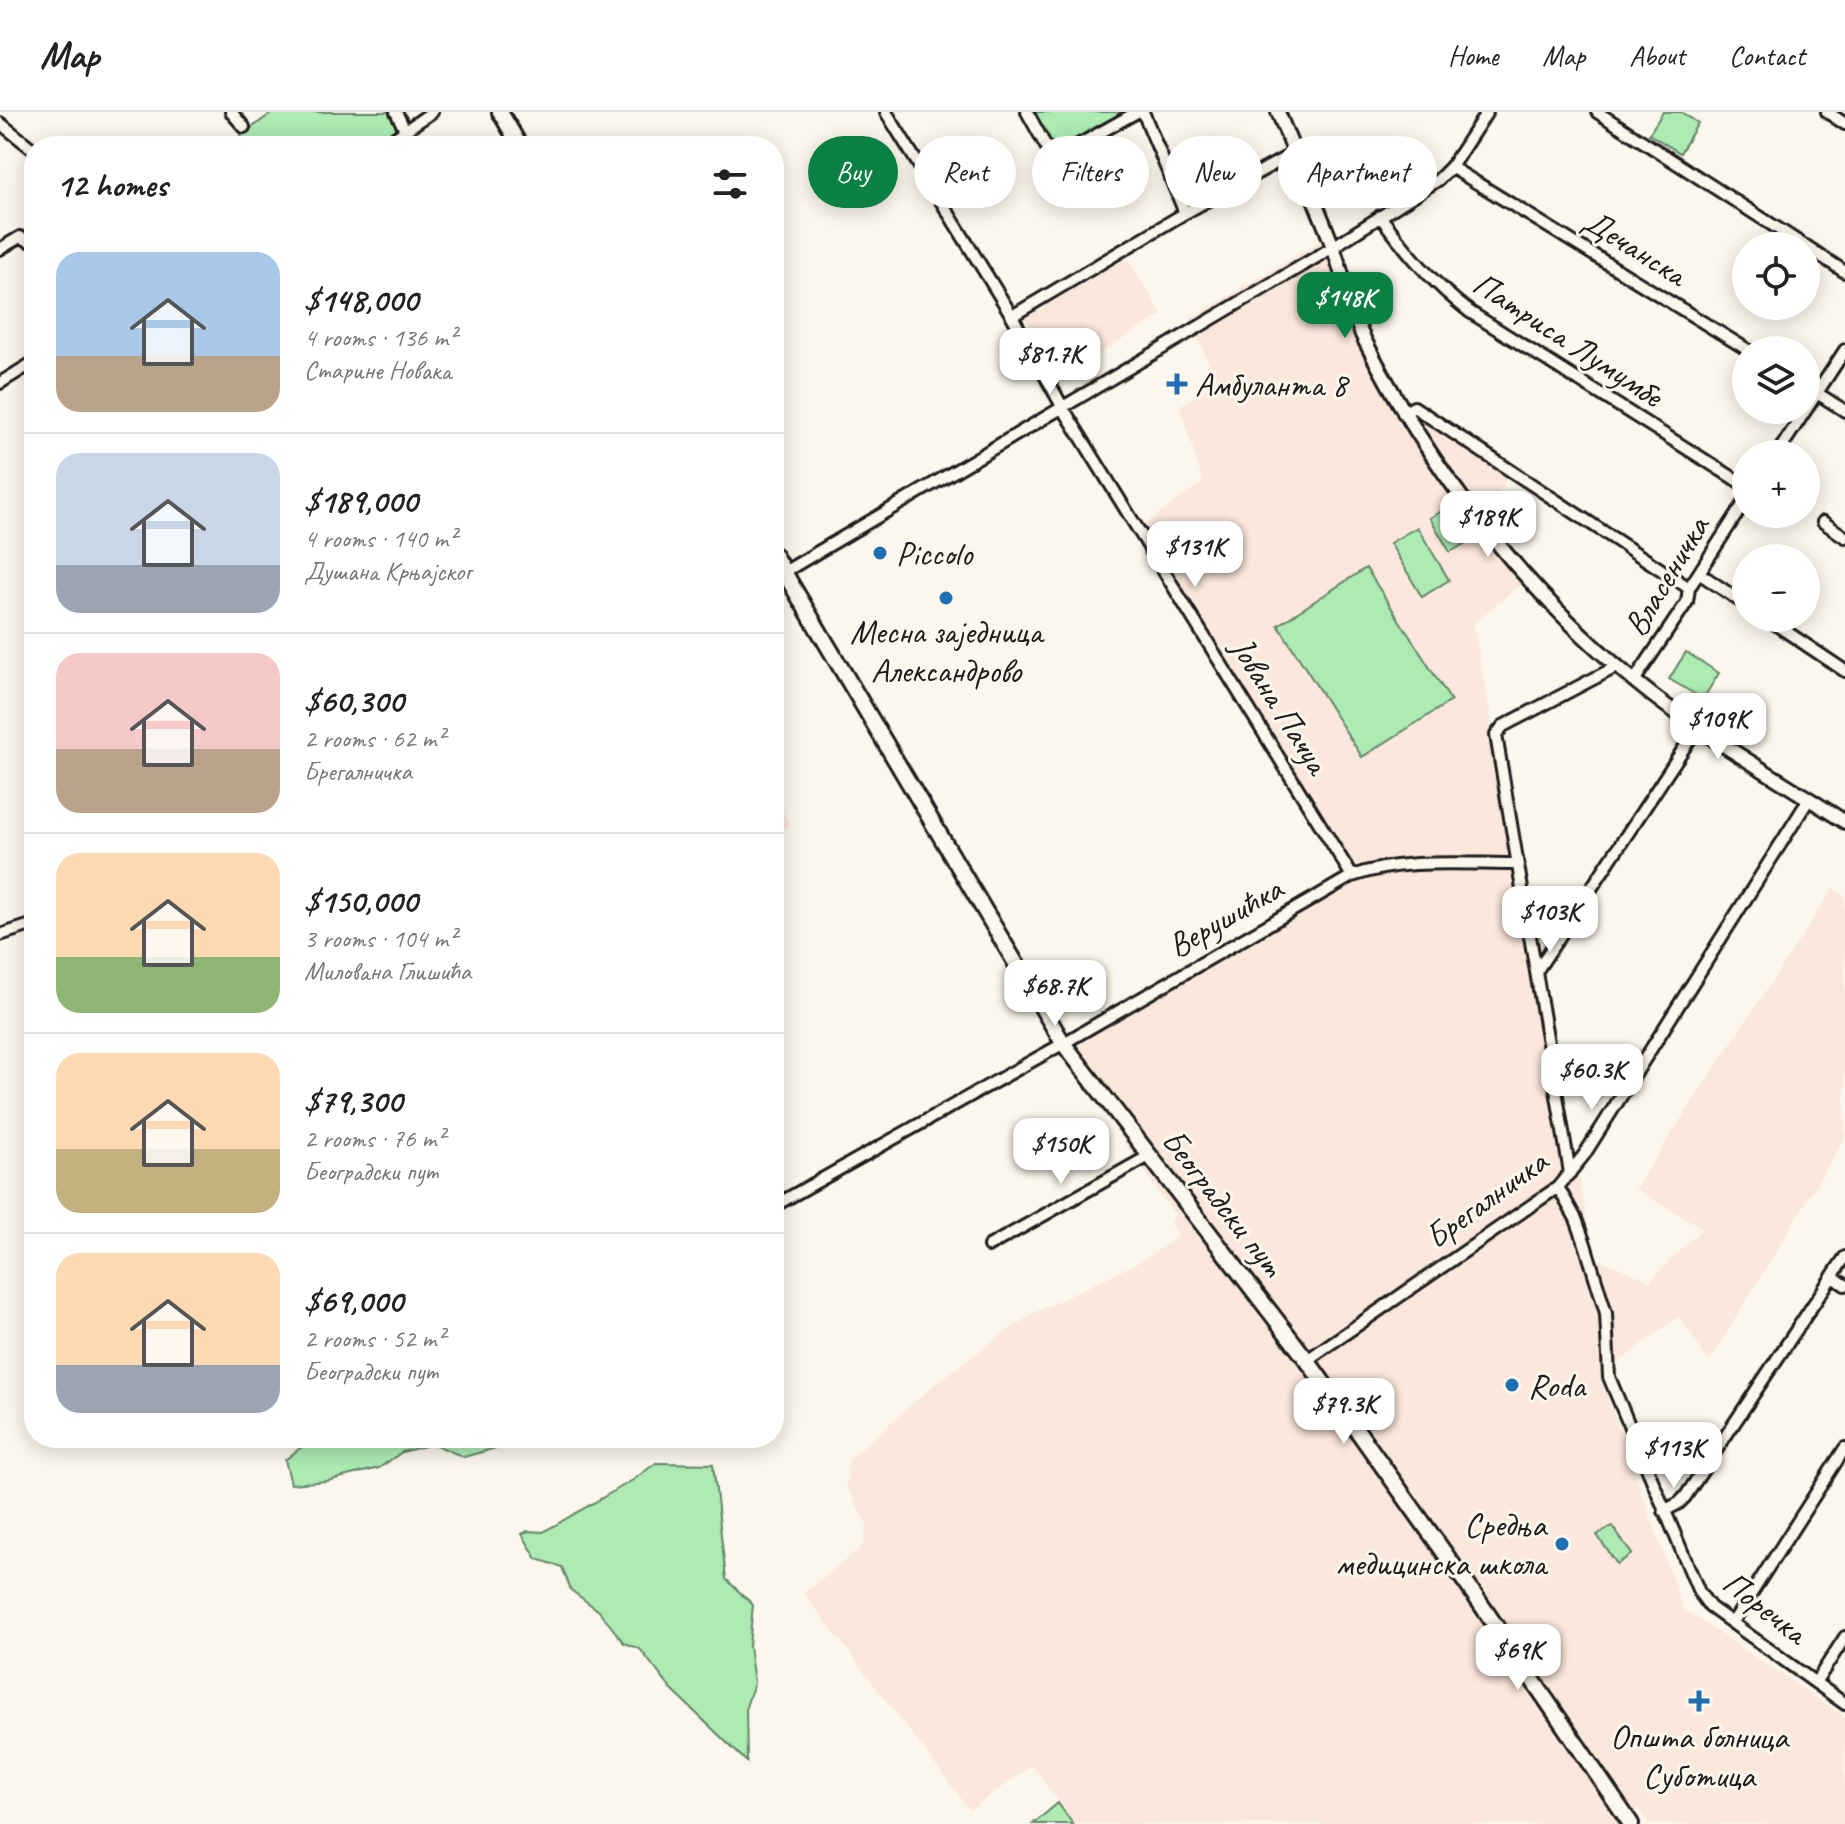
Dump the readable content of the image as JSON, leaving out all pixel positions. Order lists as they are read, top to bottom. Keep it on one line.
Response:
{"streets":{"main road":["Београдски пут"],"street":["Дечанска","Патриса Лумумбе","Власеничка","Јована Пачуа","Верушићка","Брегалничка","Поречка"]},"crossings":[["Власеничка","Верушићка"],["Јована Пачуа","Верушићка"],["Верушићка","Београдски пут"],["Брегалничка","Београдски пут"],["Брегалничка","Поречка"]],"places":{"health":["Амбуланта 8","Општа болница Суботица"],"other":["Piccolo","Месна заједница Александрово","Roda","Средња медицинска школа"]},"page":{"header":"Map","nav":["Home","Map","About","Contact"],"chip":["Buy","Rent","Filters","New","Apartment"],"heading":"12 homes","map_buttons":["+","−"],"list":[{"name":"$148,000","note":"4 rooms · 136 m² · Старине Новака"},{"name":"$189,000","note":"4 rooms · 140 m² · Душана Крњајског"},{"name":"$60,300","note":"2 rooms · 62 m² · Брегалничка"},{"name":"$150,000","note":"3 rooms · 104 m² · Милована Глишића"},{"name":"$79,300","note":"2 rooms · 76 m² · Београдски пут"},{"name":"$69,000","note":"2 rooms · 52 m² · Београдски пут"}],"price":["$148K","$81.7K","$189K","$131K","$109K","$103K","$68.7K","$60.3K","$150K","$79.3K","$113K","$69K"]}}
